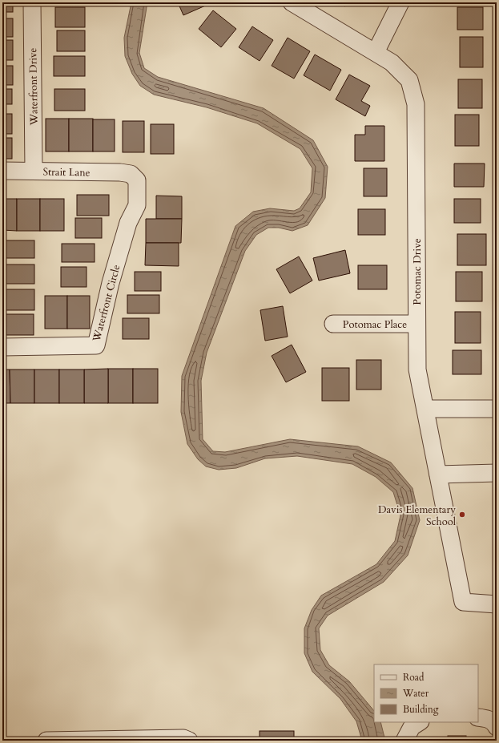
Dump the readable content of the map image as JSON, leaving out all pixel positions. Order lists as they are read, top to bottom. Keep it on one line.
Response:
{"streets":{"street":["Waterfront Drive","Strait Lane","Potomac Drive","Waterfront Circle","Potomac Place"]},"crossings":[["Waterfront Drive","Strait Lane"],["Strait Lane","Waterfront Circle"],["Potomac Drive","Potomac Place"]],"places":["Davis Elementary School"],"legend":["Road","Water","Building"]}
